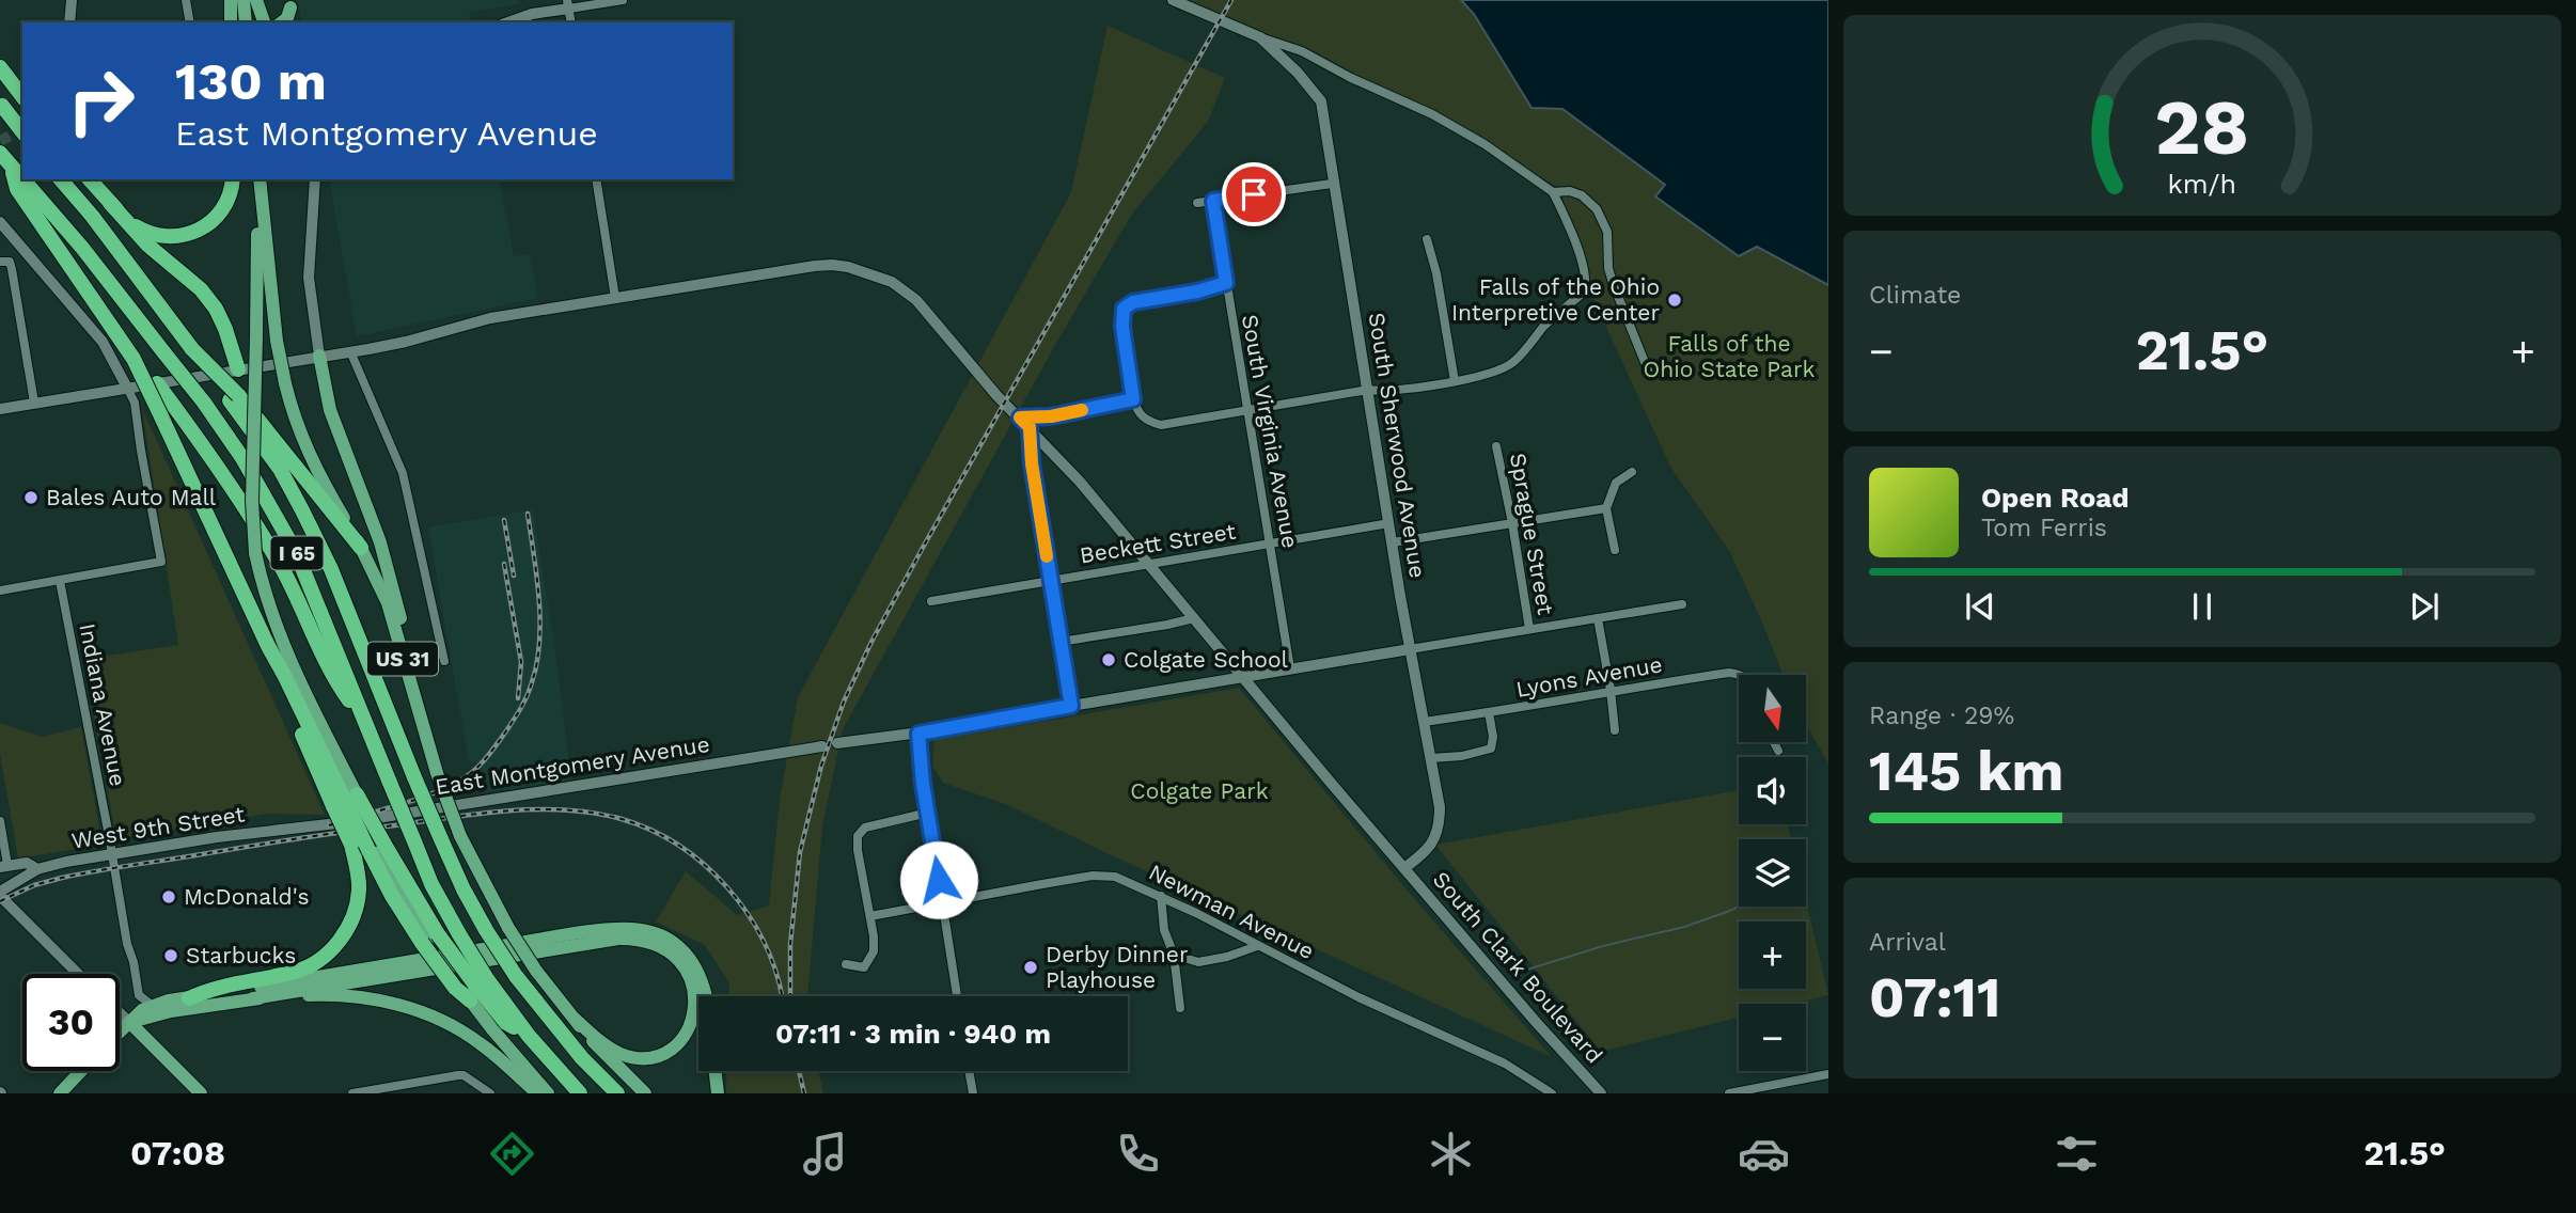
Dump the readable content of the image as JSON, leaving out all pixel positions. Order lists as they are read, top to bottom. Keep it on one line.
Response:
{"streets":{"highway":["I 65"],"main road":["US 31"],"street":["South Virginia Avenue","South Sherwood Avenue","Sprague Street","Beckett Street","Lyons Avenue","Indiana Avenue","East Montgomery Avenue","West 9th Street","Newman Avenue","South Clark Boulevard"]},"crossings":[["South Virginia Avenue","Beckett Street"],["South Sherwood Avenue","Beckett Street"],["South Sherwood Avenue","Lyons Avenue"],["South Sherwood Avenue","South Clark Boulevard"],["Beckett Street","South Clark Boulevard"],["Indiana Avenue","West 9th Street"],["East Montgomery Avenue","West 9th Street"]],"parks":["Falls of the Ohio State Park","Colgate Park"],"places":["Falls of the Ohio Interpretive Center","Bales Auto Mall","Colgate School","McDonald's","Starbucks","Derby Dinner Playhouse"],"north":"bottom","page":{"turn":["130 m","East Montgomery Avenue"],"tile":["Climate",["Range · 29%","145 km"],["Arrival","07:11"]],"heat":["−","21.5°","+"],"song":["Open Road","Tom Ferris"],"map_buttons":["+","−"],"limit":"30","trip":"07:11 · 3 min · 940 m","tabs":["07:08","21.5°"],"gauge":["28","km/h"]}}
